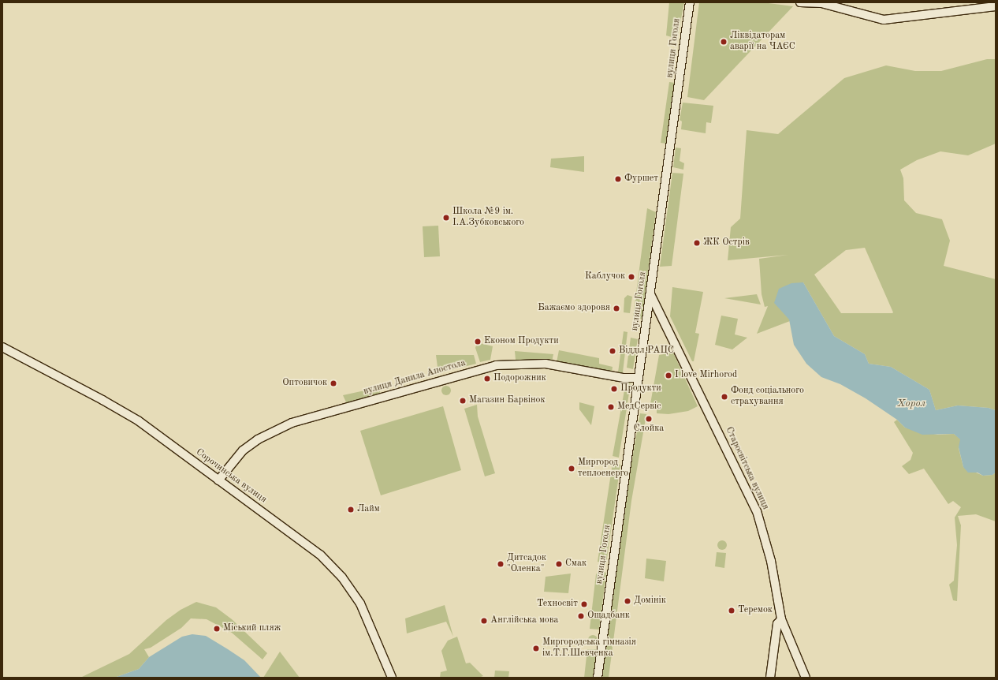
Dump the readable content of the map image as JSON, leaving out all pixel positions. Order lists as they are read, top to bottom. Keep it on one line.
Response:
{"streets":{"street":["вулиця Гоголя","вулиця Данила Апостола","Старосвітська вулиця","Сорочинська вулиця"]},"crossings":[["вулиця Гоголя","вулиця Данила Апостола"],["вулиця Гоголя","Старосвітська вулиця"],["вулиця Данила Апостола","Сорочинська вулиця"]],"water":["Хорол"],"places":["Ліквідаторам аварії на ЧАЄС","Фуршет","Школа №9 ім. І.А.Зубковського","ЖК Острів","Каблучок","Бажаємо здоровя","Економ Продукти","Відділ РАЦС","I love Mirhorod","Подорожник","Оптовичок","Продукти","Фонд соціального страхування","Магазин Барвінок","МедСервіс","Слойка","Миргород теплоенерго","Лайм","Дитсадок \"Оленка\"","Смак","Домінік","Техносвіт","Теремок","Ощадбанк","Англійська мова","Міський пляж","Миргородська гімназія ім.Т.Г.Шевченка"]}
